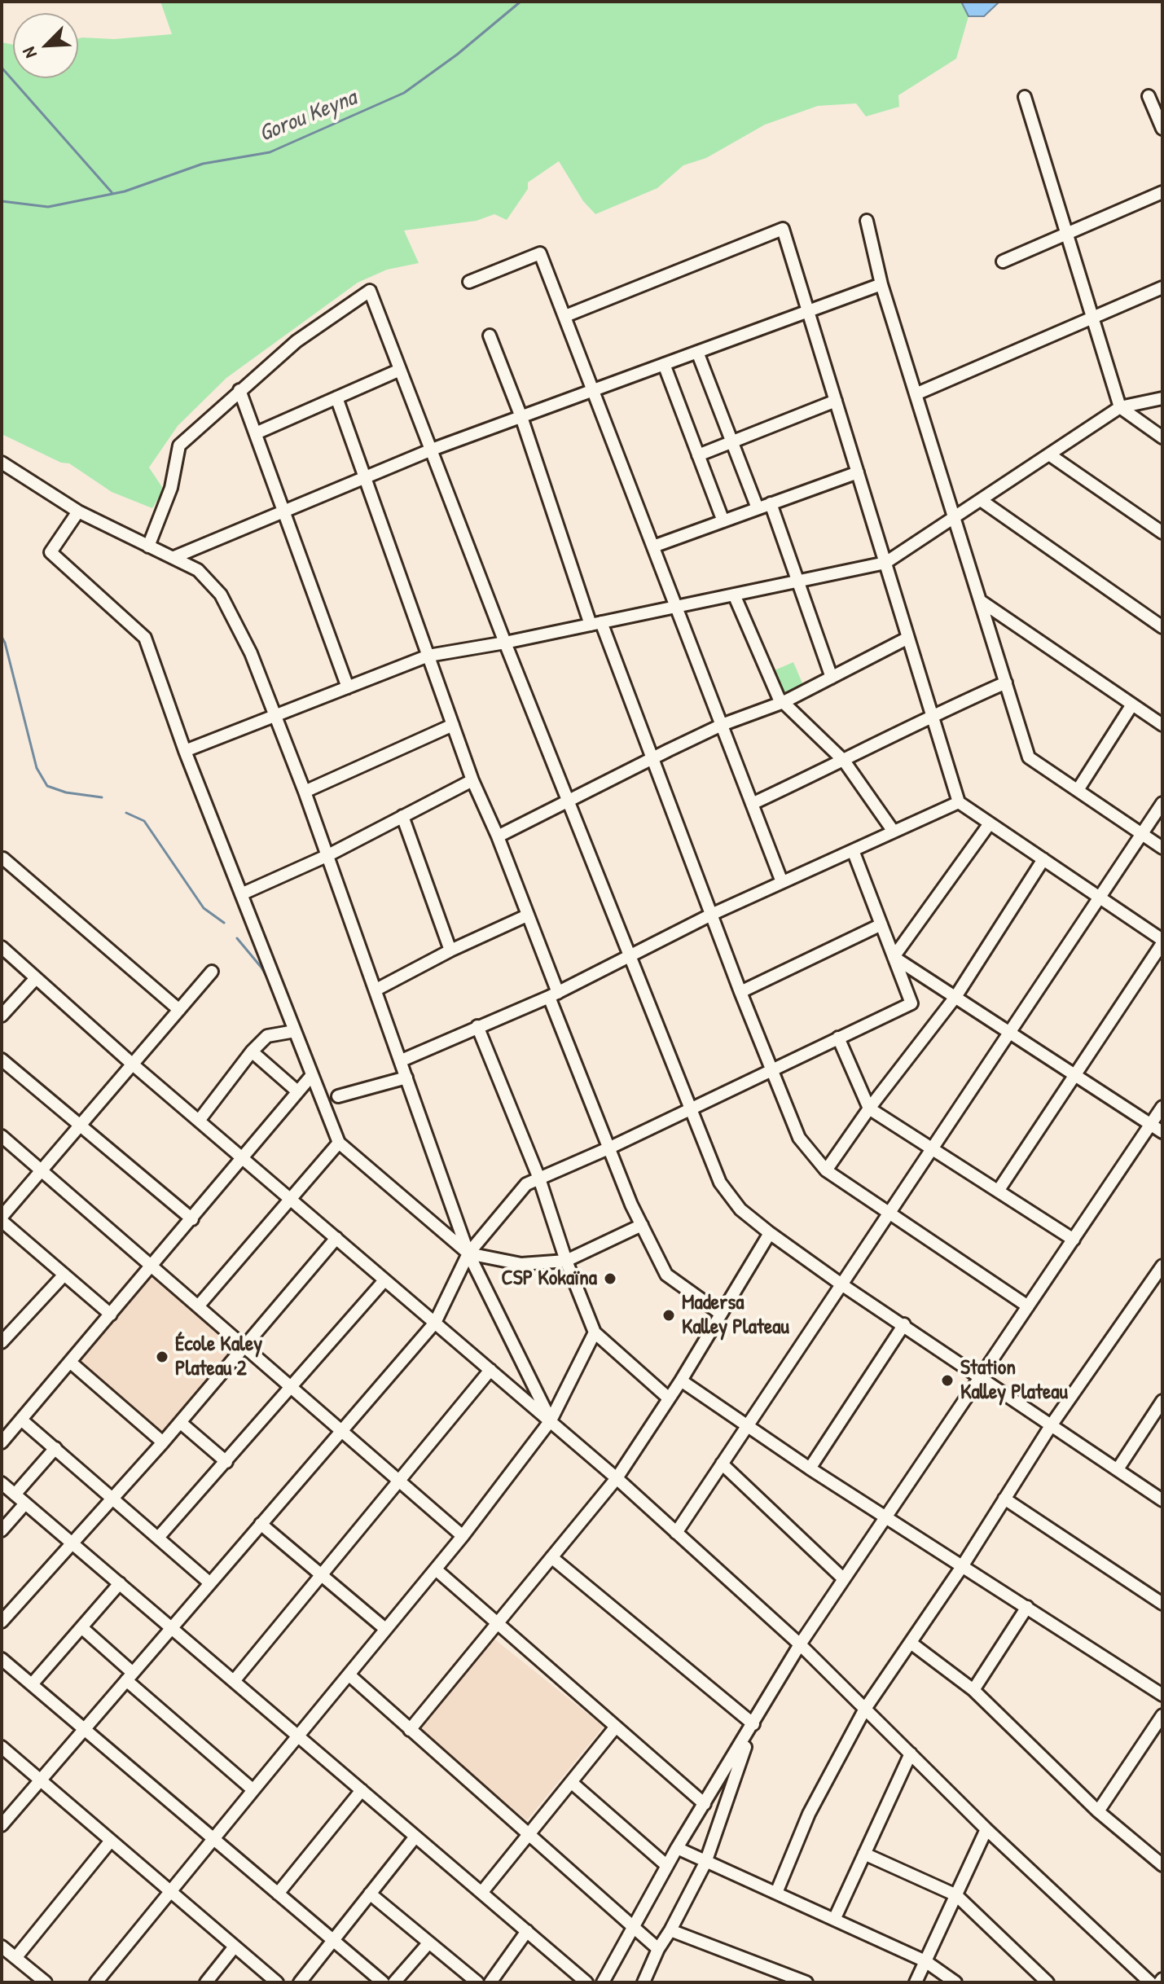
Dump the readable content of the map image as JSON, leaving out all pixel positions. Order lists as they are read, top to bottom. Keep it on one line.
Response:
{"water":["Gorou Keyna"],"places":["CSP Kokaïna","Madersa Kalley Plateau","École Kaley Plateau 2","Station Kalley Plateau"],"north":"bottom left"}
